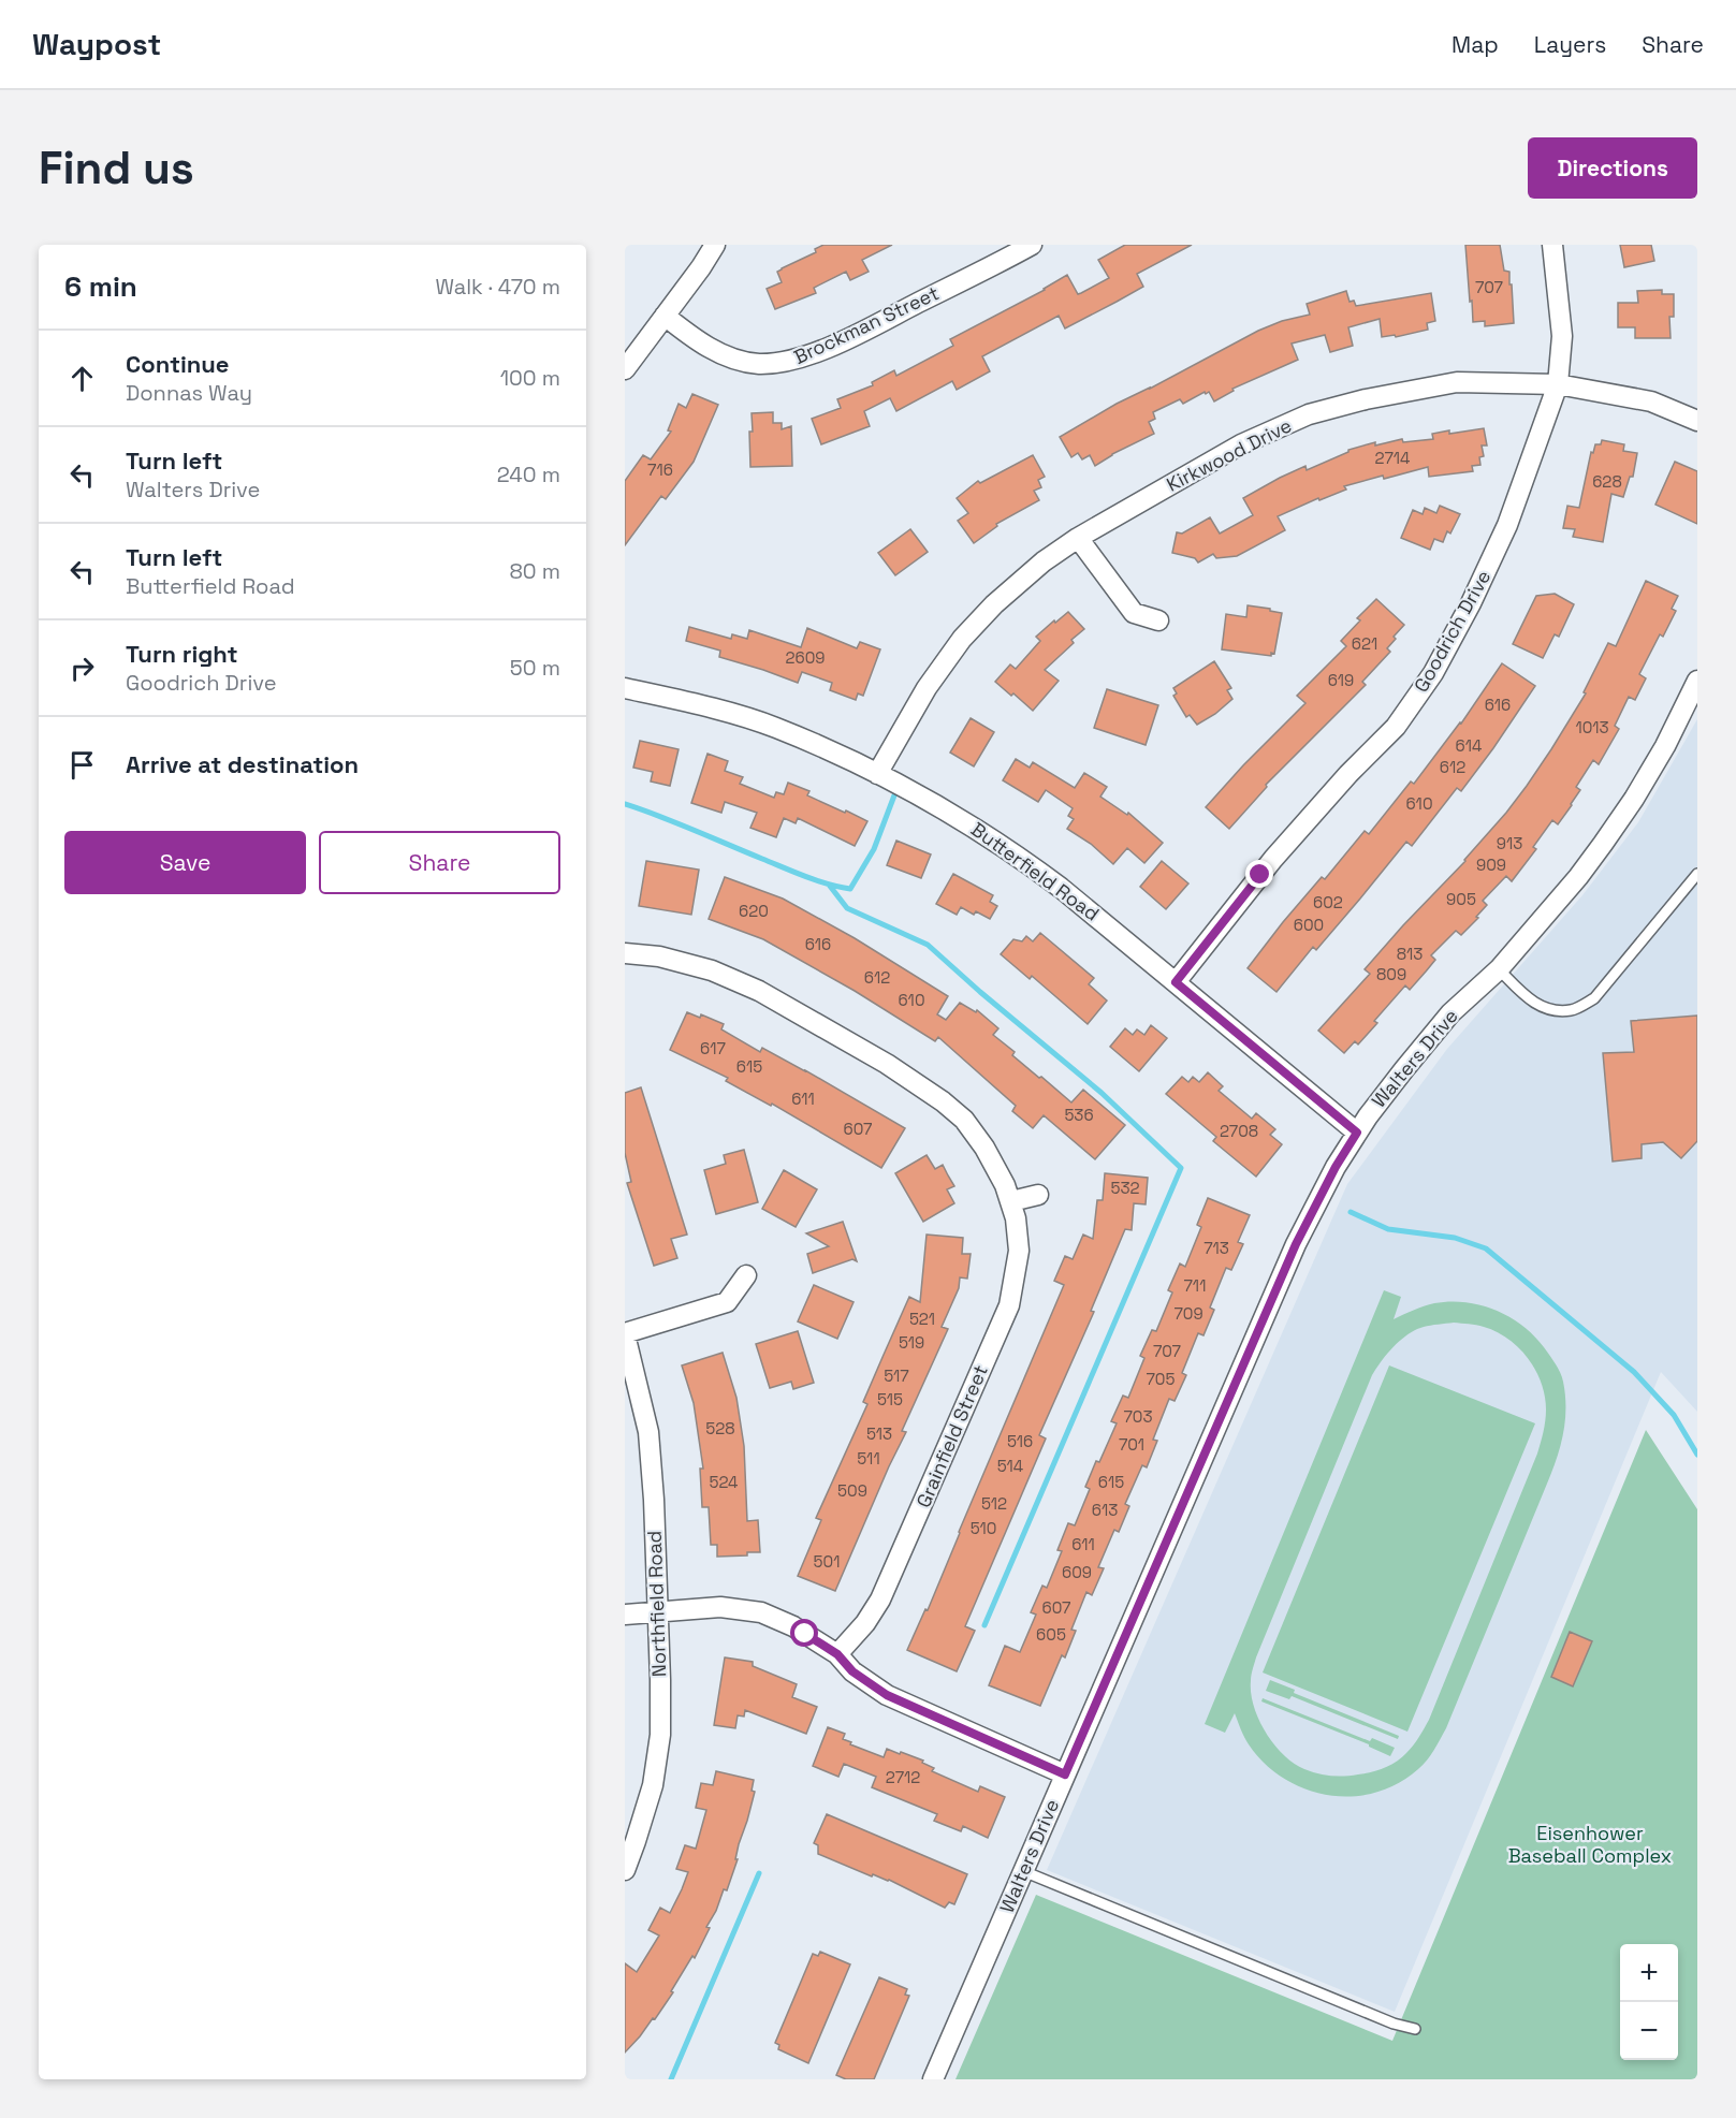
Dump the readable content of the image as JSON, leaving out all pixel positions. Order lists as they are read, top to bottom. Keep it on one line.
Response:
{"streets":{"street":["Brockman Street","Kirkwood Drive","Goodrich Drive","Butterfield Road","Walters Drive","Grainfield Street","Northfield Road"]},"crossings":[["Kirkwood Drive","Goodrich Drive"],["Kirkwood Drive","Butterfield Road"],["Goodrich Drive","Butterfield Road"],["Butterfield Road","Walters Drive"]],"parks":["Eisenhower Baseball Complex"],"house_numbers":["707","2714","716","628","621","2609","619","616","1013","614","612","610","913","909","905","602","620","600","616","813","809","612","610","617","615","611","536","607","2708","532","713","711","709","521","519","707","517","705","515","703","528","513","516","701","511","514","524","615","509","512","613","510","611","501","609","607","605","2712"],"page":{"header":"Waypost","nav":["Map","Layers","Share"],"buttons":["Directions",["Save","Share"]],"title":"Find us","heading":["6 min","Walk · 470 m"],"list":[["Continue","Donnas Way","100 m"],["Turn left","Walters Drive","240 m"],["Turn left","Butterfield Road","80 m"],["Turn right","Goodrich Drive","50 m"],"Arrive at destination"],"map_buttons":["+","−"]}}
